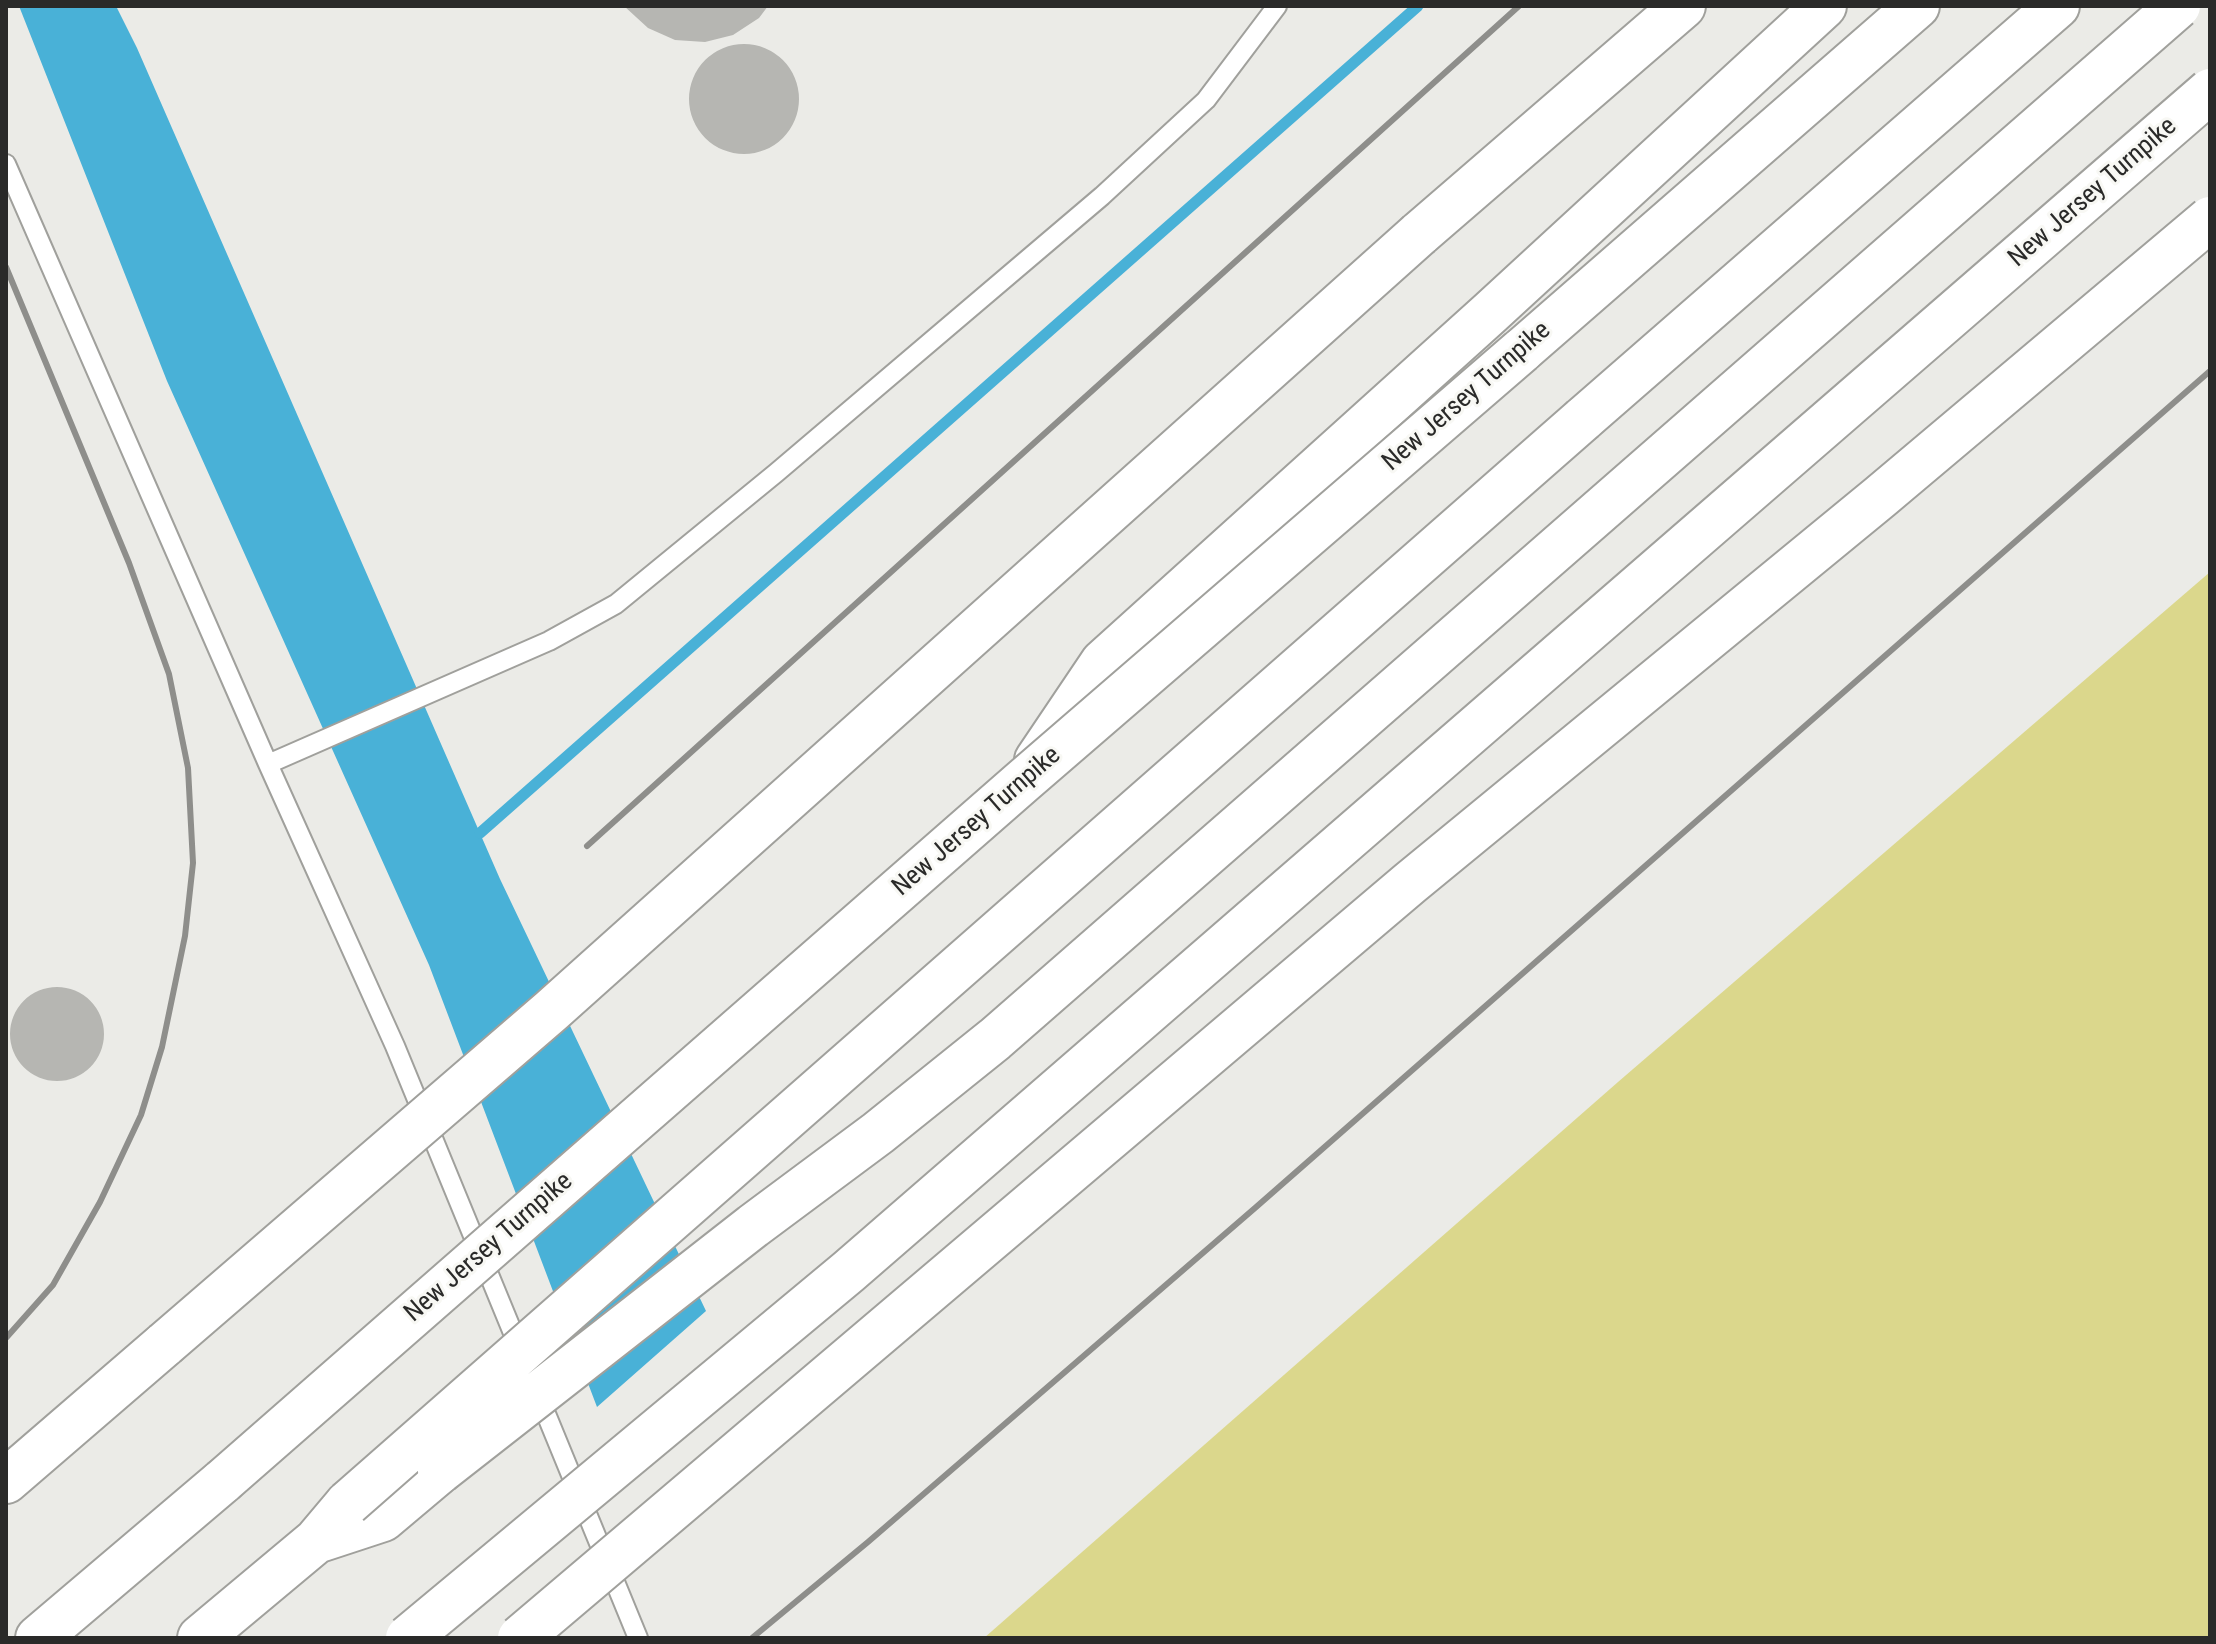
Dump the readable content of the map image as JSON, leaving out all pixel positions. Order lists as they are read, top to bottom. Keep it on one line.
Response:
{"streets":{"highway":["New Jersey Turnpike"]}}
